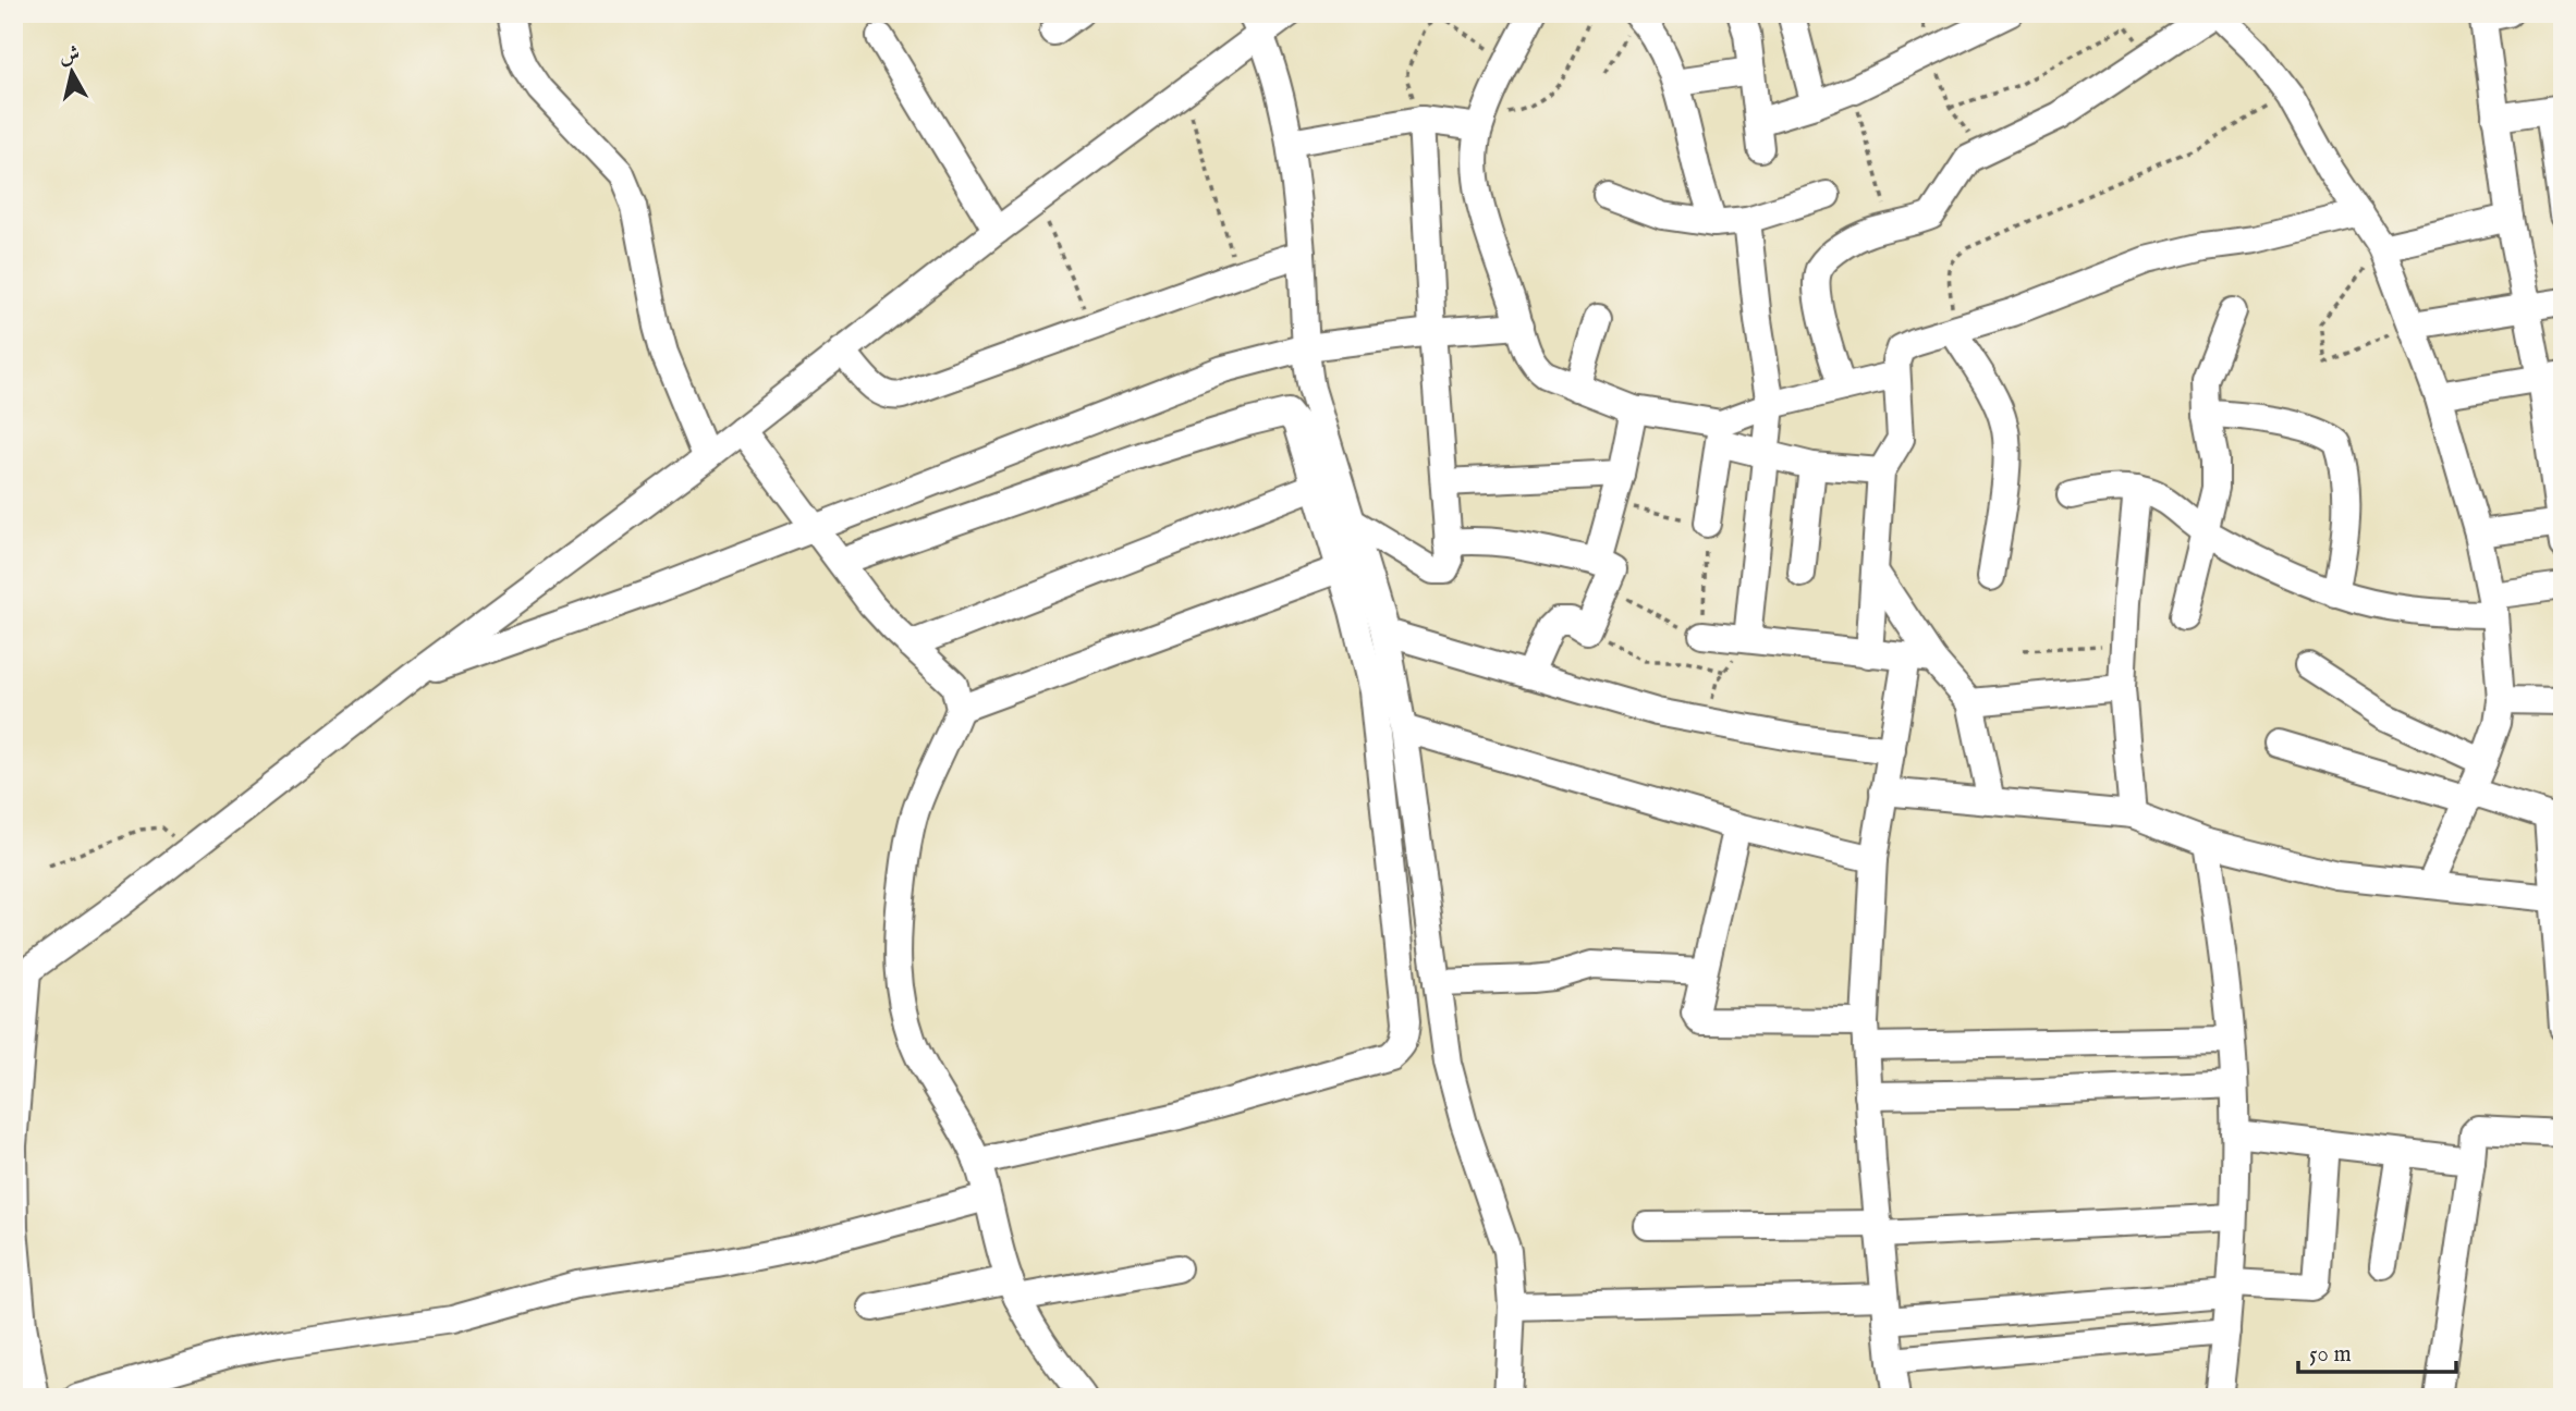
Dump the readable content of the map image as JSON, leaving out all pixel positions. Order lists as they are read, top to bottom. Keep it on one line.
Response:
{"scale_bar":"50 m","north":"top"}
